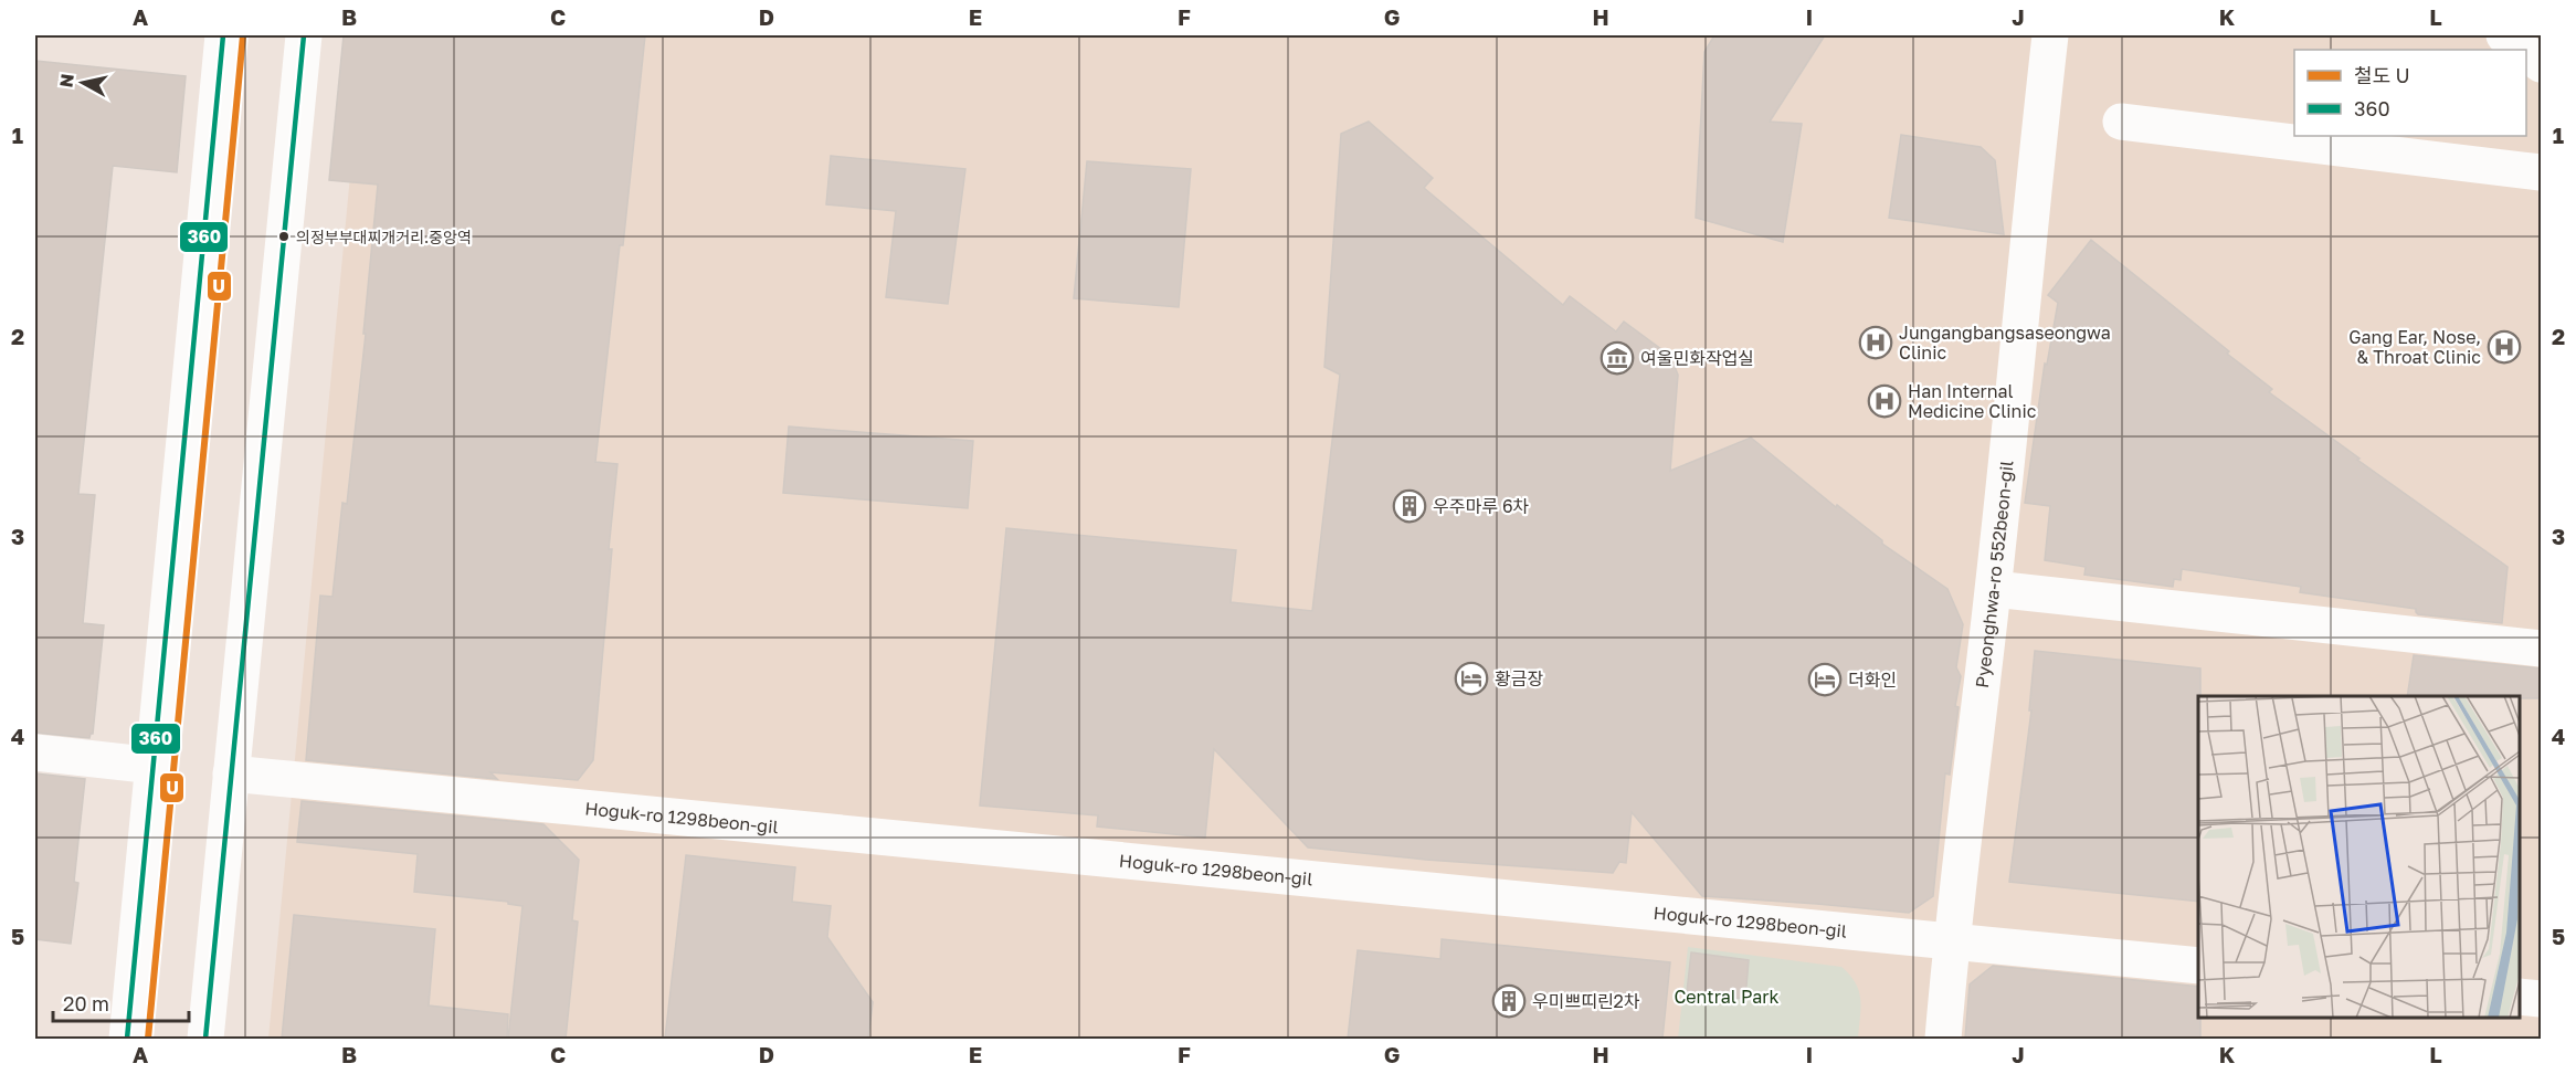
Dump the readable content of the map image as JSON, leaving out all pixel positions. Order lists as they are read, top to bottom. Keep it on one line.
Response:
{"streets":{"street":["Pyeonghwa-ro 552beon-gil","Hoguk-ro 1298beon-gil"]},"crossings":[["Pyeonghwa-ro 552beon-gil","Hoguk-ro 1298beon-gil"]],"parks":["Central Park"],"places":{"other":["의정부부대찌개거리.중앙역"],"hospital":["Jungangbangsaseongwa Clinic","Gang Ear, Nose, & Throat Clinic","Han Internal Medicine Clinic"],"museum":["여울민화작업실"],"building":["우주마루 6차","우미쁘띠린2차"],"hotel":["황금장","더화인"]},"lines":["rail line U","transit line 360"],"legend":["철도 U","360"],"scale_bar":"20 m","north":"left","grid":{"columns":["A","B","C","D","E","F","G","H","I","J","K","L"],"rows":["1","2","3","4","5"]}}
